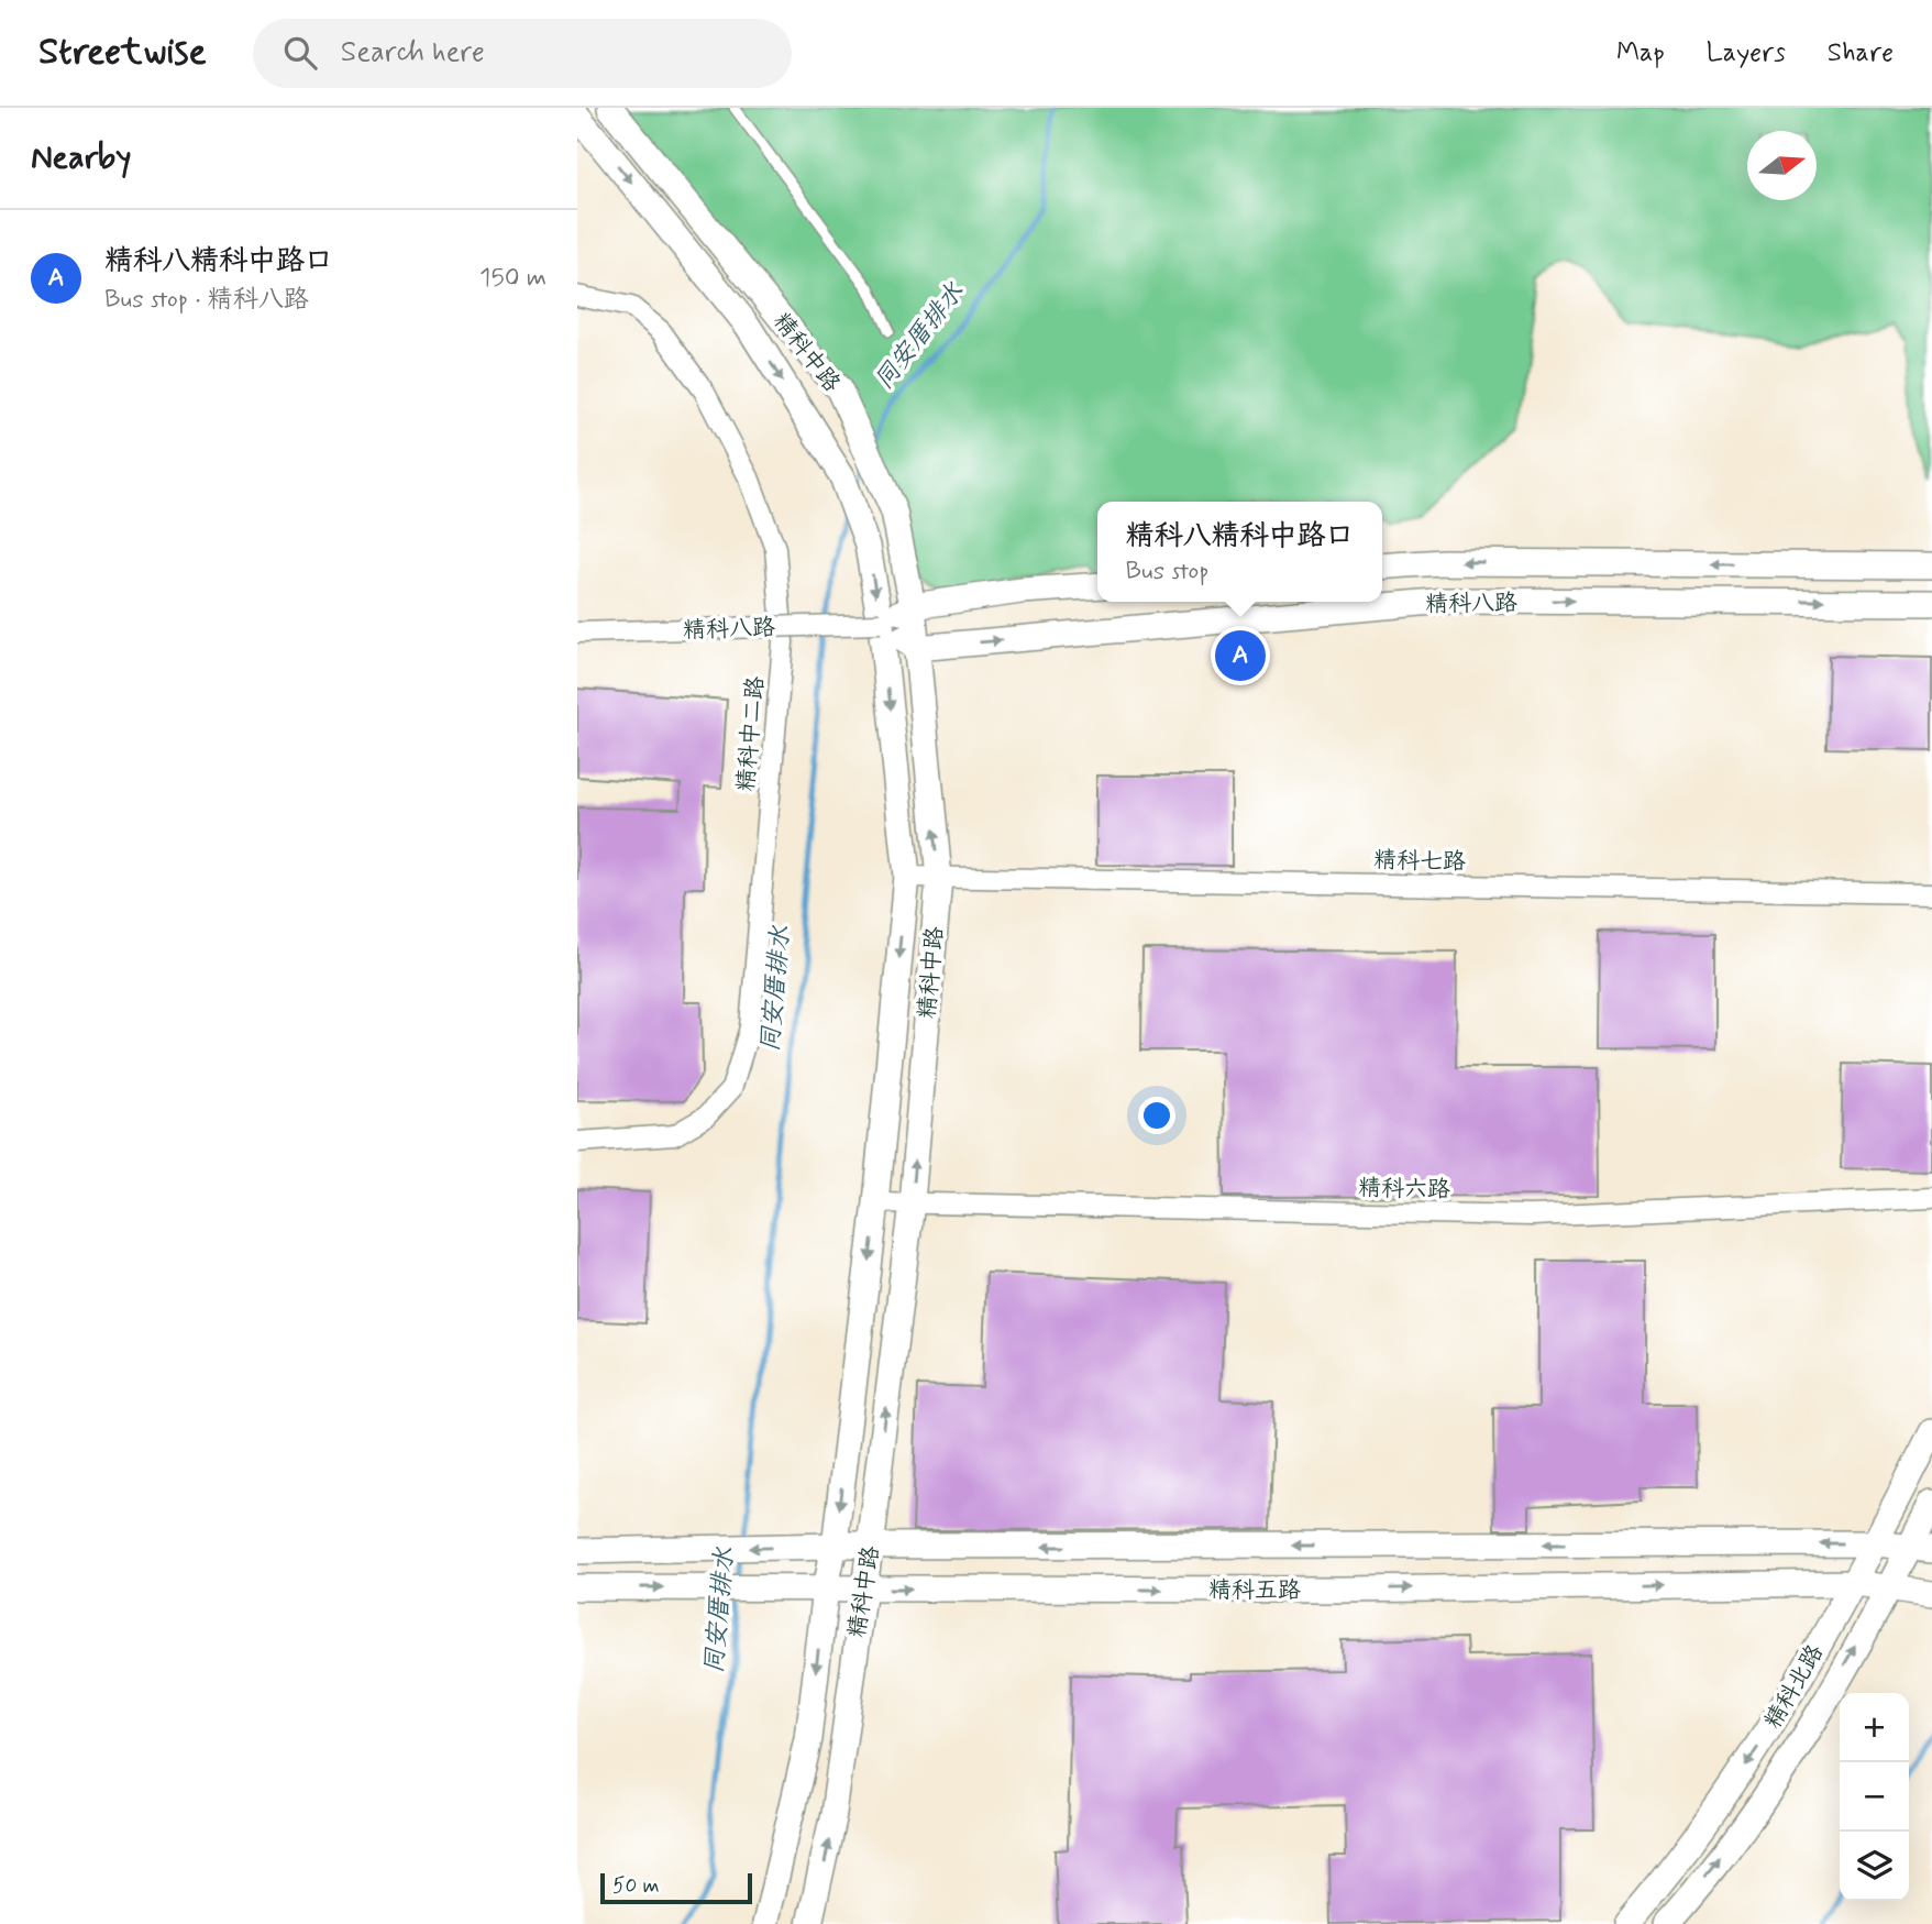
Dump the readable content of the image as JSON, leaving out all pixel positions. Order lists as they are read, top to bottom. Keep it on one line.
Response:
{"streets":{"street":["精科中路","精科八路","精科中二路","精科七路","精科六路","精科五路","精科北路"]},"crossings":[["精科中路","精科八路"],["精科中路","精科七路"],["精科中路","精科六路"],["精科中路","精科五路"],["精科五路","精科北路"]],"water":["同安厝排水"],"scale_bar":"50 m","north":"right","page":{"header":"Streetwise","search":"Search here","nav":["Map","Layers","Share"],"heading":"Nearby","list":[{"mark":"A","name":"精科八精科中路口","note":"Bus stop · 精科八路","value":"150 m"}],"popup":["精科八精科中路口","Bus stop"],"pins":"A","map_buttons":["+","−"],"scale":"50 m"}}
